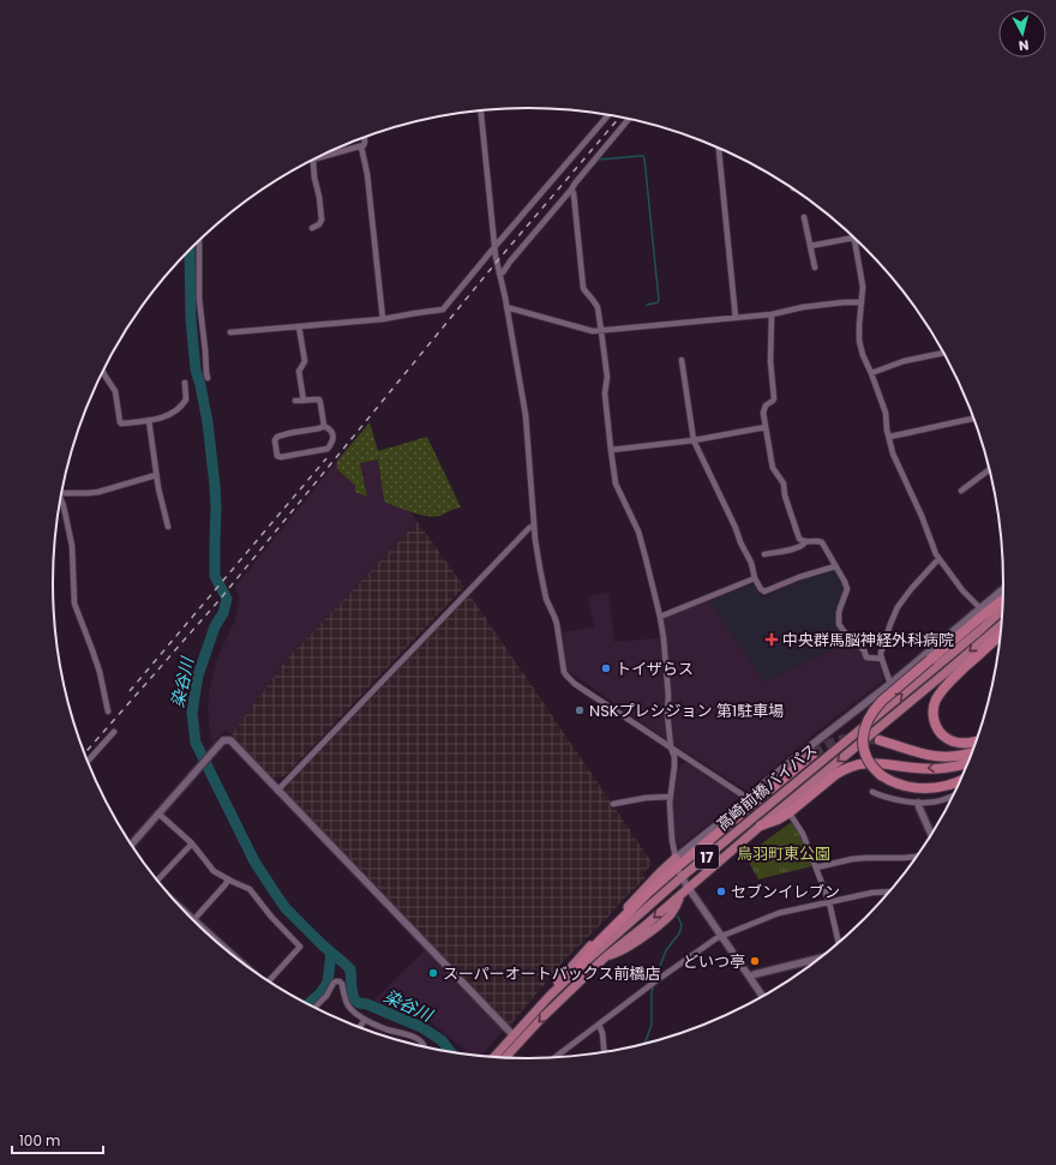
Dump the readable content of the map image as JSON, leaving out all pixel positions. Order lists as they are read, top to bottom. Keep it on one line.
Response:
{"streets":{"highway":["高崎前橋バイパス","17"]},"water":["染谷川"],"parks":["鳥羽町東公園"],"places":{"health":["中央群馬脳神経外科病院"],"other":["トイザらス","NSKプレシジョン 第1駐車場","セブンイレブン","どいつ亭","スーパーオートバックス前橋店"]},"scale_bar":"100 m","north":"bottom"}
